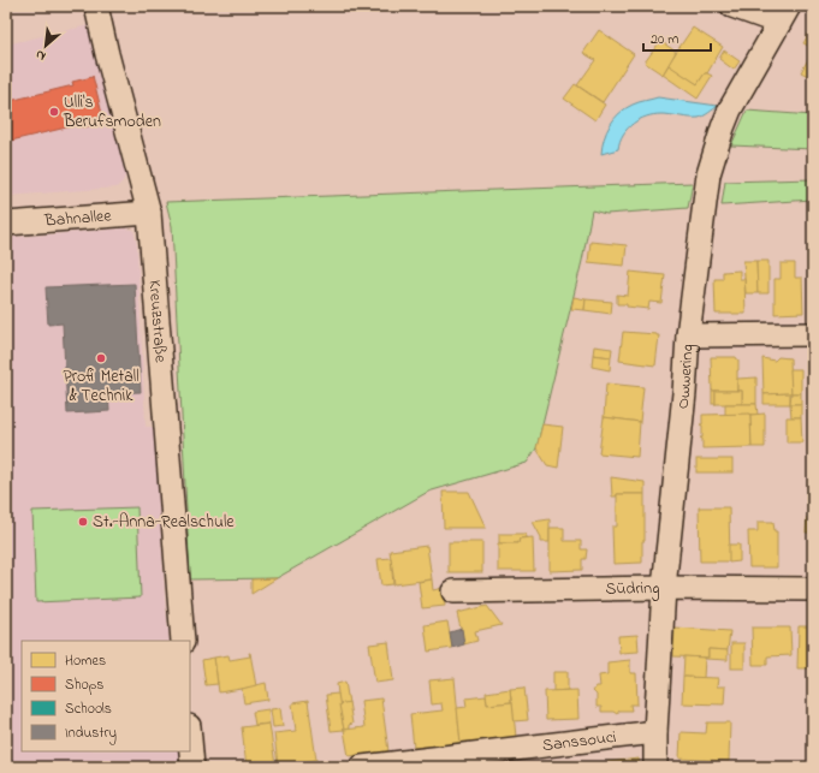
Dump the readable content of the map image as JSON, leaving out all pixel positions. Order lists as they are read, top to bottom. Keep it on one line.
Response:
{"streets":{"street":["Bahnallee","Kreuzstraße","Owwering","Südring","Sanssouci"]},"crossings":[["Bahnallee","Kreuzstraße"],["Owwering","Südring"],["Owwering","Sanssouci"]],"places":["Ulli's Berufsmoden","Profi Metall & Technik","St.-Anna-Realschule"],"legend":["Homes","Shops","Schools","Industry"],"scale_bar":"20 m","north":"bottom left"}
